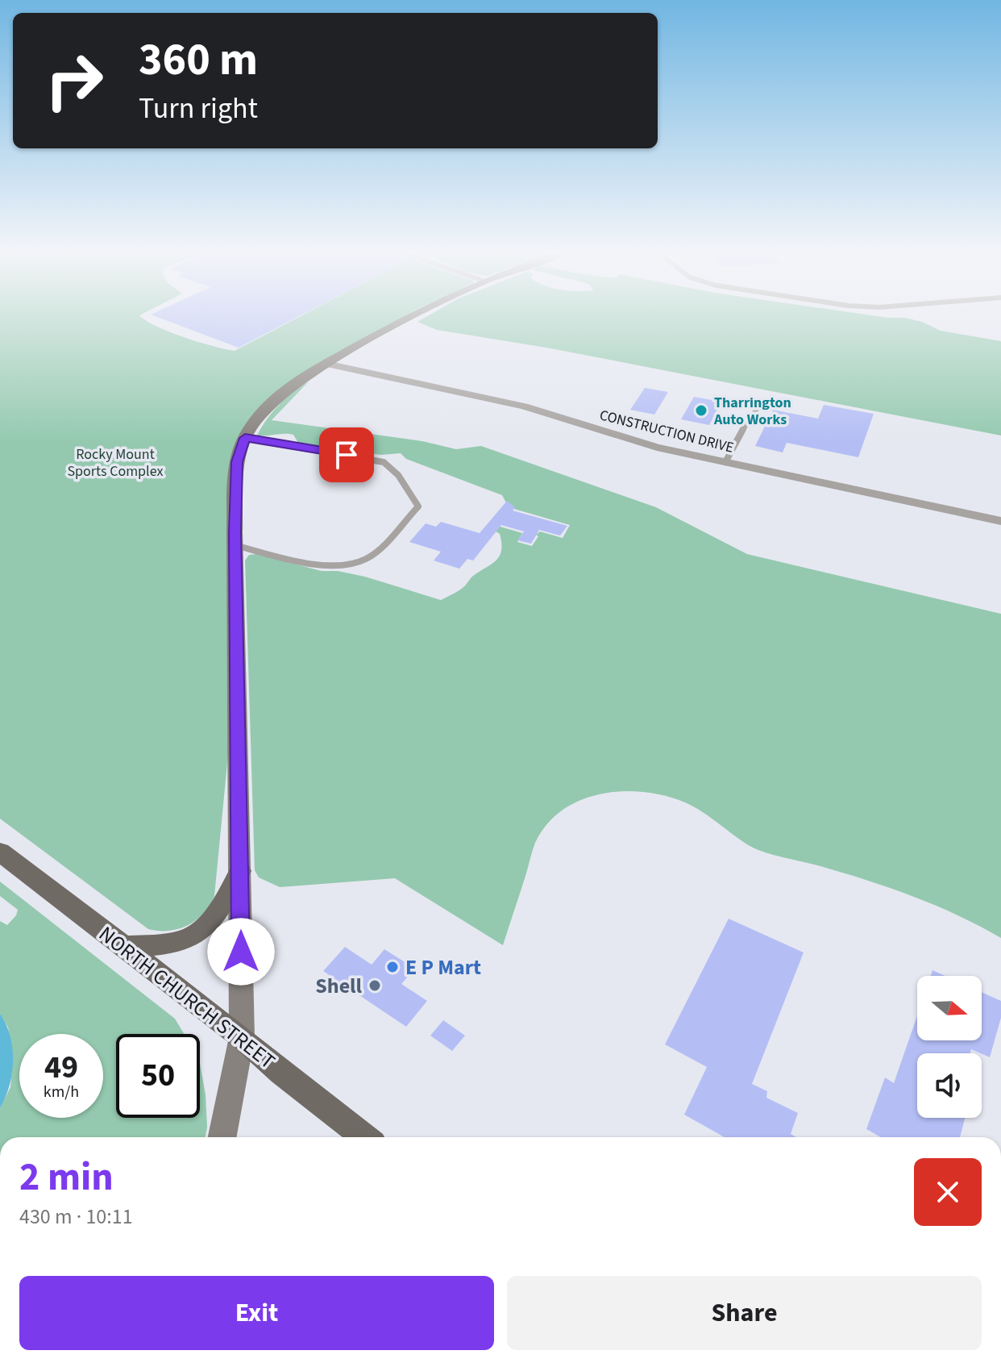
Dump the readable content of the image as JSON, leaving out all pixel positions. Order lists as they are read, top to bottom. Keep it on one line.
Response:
{"streets":{"main road":["NORTH CHURCH STREET"],"street":["CONSTRUCTION DRIVE"]},"parks":["Rocky Mount Sports Complex"],"places":["Tharrington Auto Works","E P Mart","Shell"],"north":"right","page":{"turn":["360 m","Turn right"],"speed":"49 km/h","limit":"50","heading":["2 min","430 m · 10:11"],"buttons":["Exit","Share"]}}
